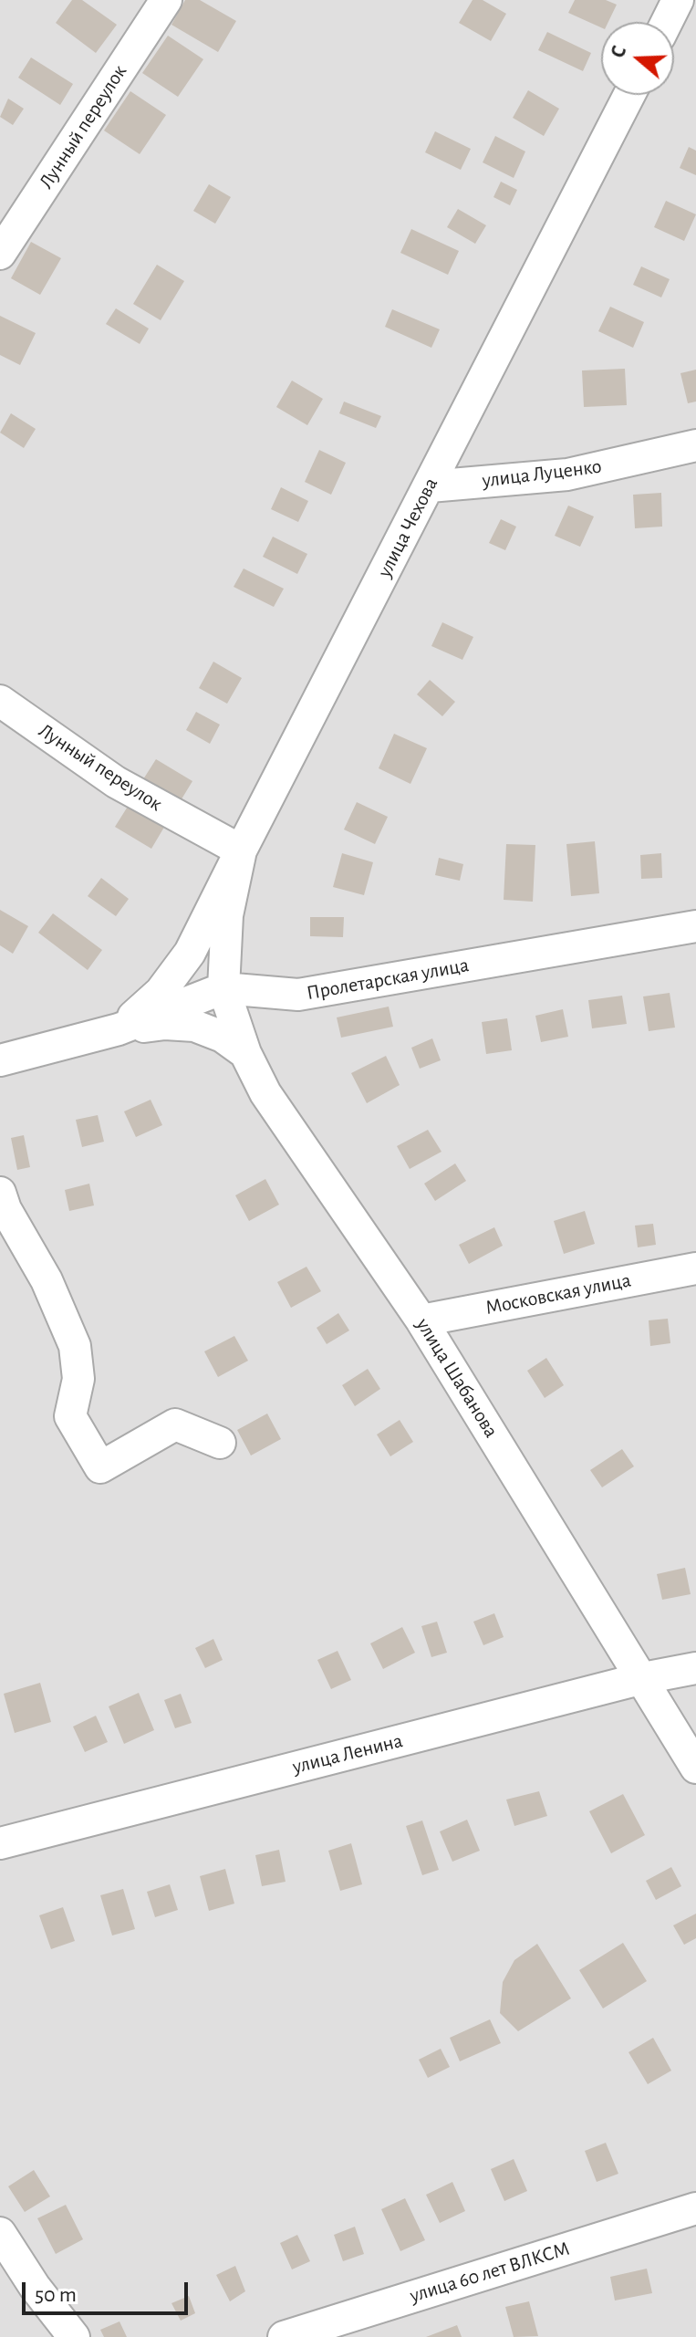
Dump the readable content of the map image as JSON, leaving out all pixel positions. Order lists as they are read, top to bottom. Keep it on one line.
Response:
{"streets":{"street":["Лунный переулок","улица Луценко","улица Чехова","Пролетарская улица","Московская улица","улица Шабанова","улица Ленина","улица 60 лет ВЛКСМ"]},"crossings":[["Лунный переулок","улица Чехова"],["улица Луценко","улица Чехова"],["улица Чехова","Пролетарская улица"],["улица Чехова","улица Шабанова"],["Пролетарская улица","улица Шабанова"],["Московская улица","улица Шабанова"],["улица Шабанова","улица Ленина"]],"scale_bar":"50 m","north":"left"}
